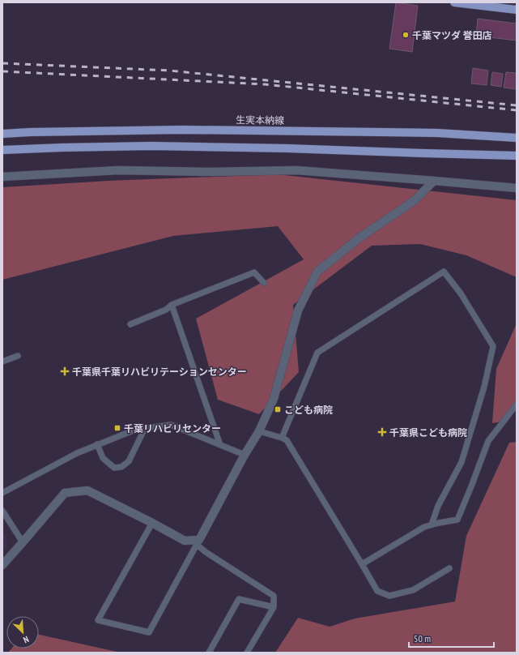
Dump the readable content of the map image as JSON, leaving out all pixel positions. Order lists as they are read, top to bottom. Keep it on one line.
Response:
{"streets":{"main road":["生実本納線"]},"places":{"other":["千葉マツダ 誉田店"],"health":["千葉県千葉リハビリテーションセンター","千葉県こども病院"],"transit":["こども病院","千葉リハビリセンター"]},"scale_bar":"50 m","north":"bottom right"}
